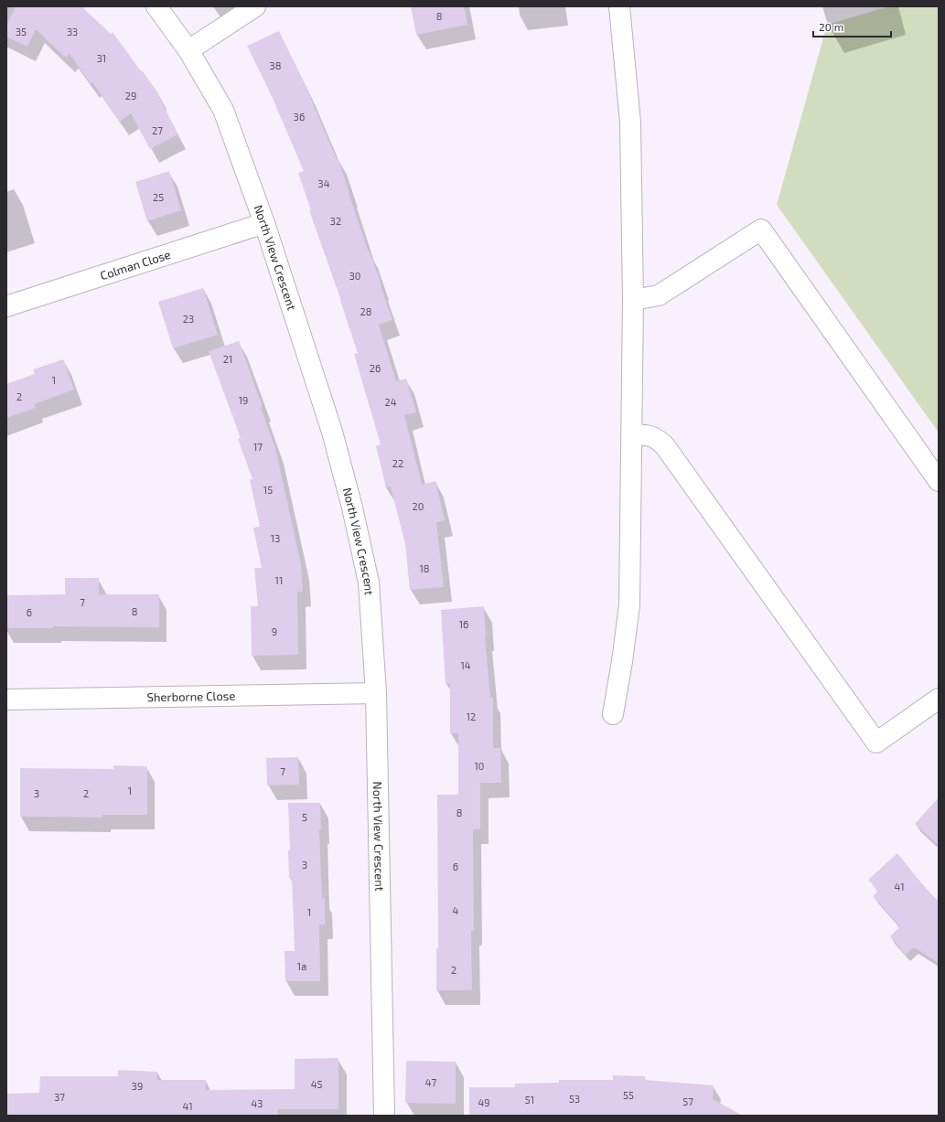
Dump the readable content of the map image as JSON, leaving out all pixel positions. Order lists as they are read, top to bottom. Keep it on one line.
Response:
{"streets":{"street":["North View Crescent","Colman Close","Sherborne Close"]},"crossings":[["North View Crescent","Colman Close"],["North View Crescent","Sherborne Close"]],"house_numbers":["8","35","33","31","38","29","36","27","34","25","32","30","28","23","21","26","1","2","19","24","17","22","15","20","13","18","11","7","8","6","16","9","14","12","10","7","1","3","2","8","5","3","6","41","4","1","1a","2","47","45","39","55","37","53","51","57","49","43","41"],"scale_bar":"20 m"}
